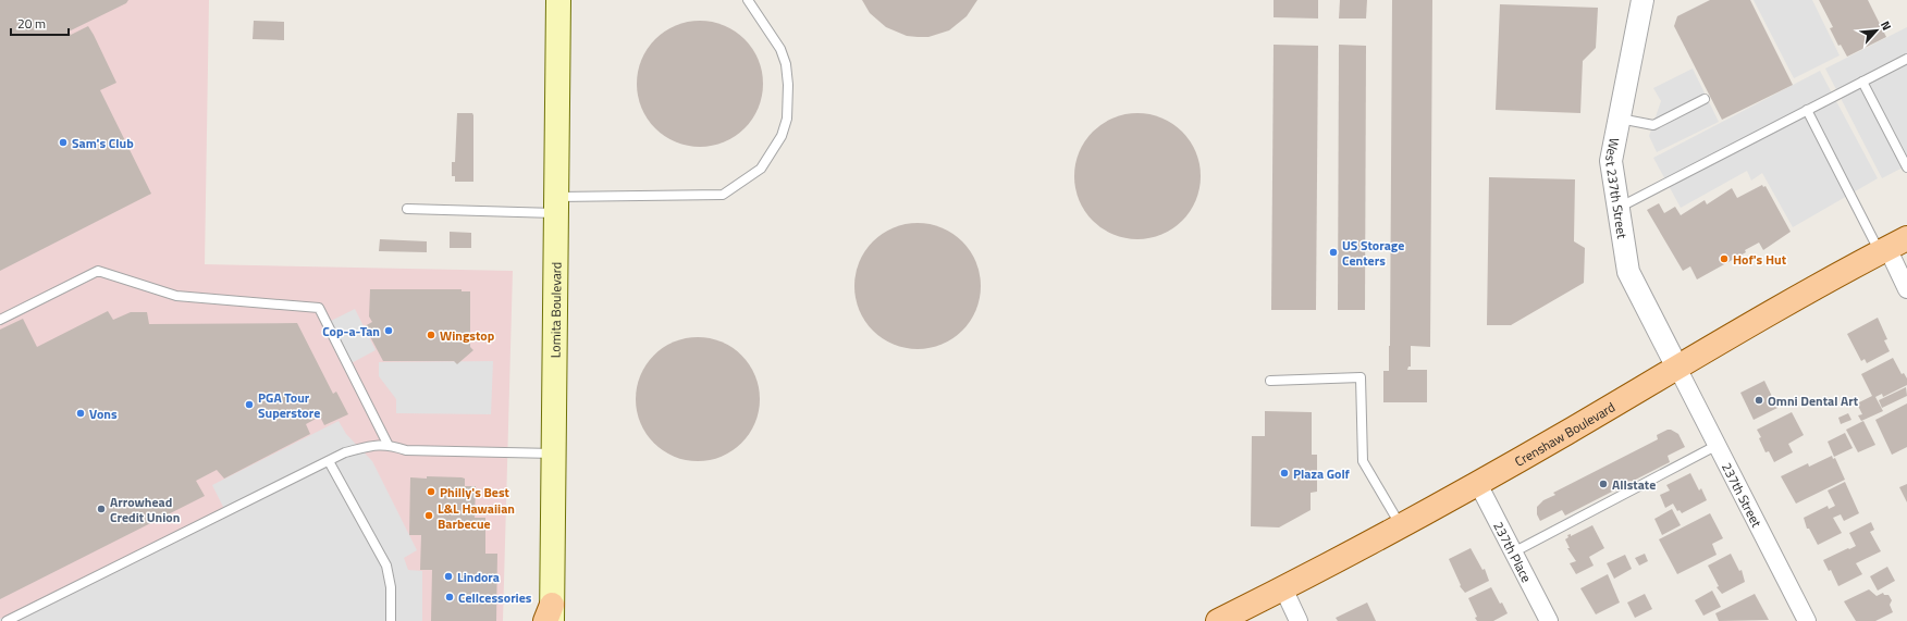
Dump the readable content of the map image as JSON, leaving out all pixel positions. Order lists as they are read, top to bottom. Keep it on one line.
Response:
{"streets":{"main road":["Lomita Boulevard","Crenshaw Boulevard"],"street":["West 237th Street","237th Street","237th Place"]},"crossings":[["West 237th Street","Crenshaw Boulevard"],["West 237th Street","237th Street"],["Crenshaw Boulevard","237th Street"],["Crenshaw Boulevard","237th Place"]],"places":["Sam's Club","US Storage Centers","Hof's Hut","Cop-a-Tan","Wingstop","Omni Dental Art","PGA Tour Superstore","Vons","Plaza Golf","Allstate","Philly's Best","Arrowhead Credit Union","L&L Hawaiian Barbecue","Lindora","Cellcessories"],"scale_bar":"20 m","north":"top right"}
